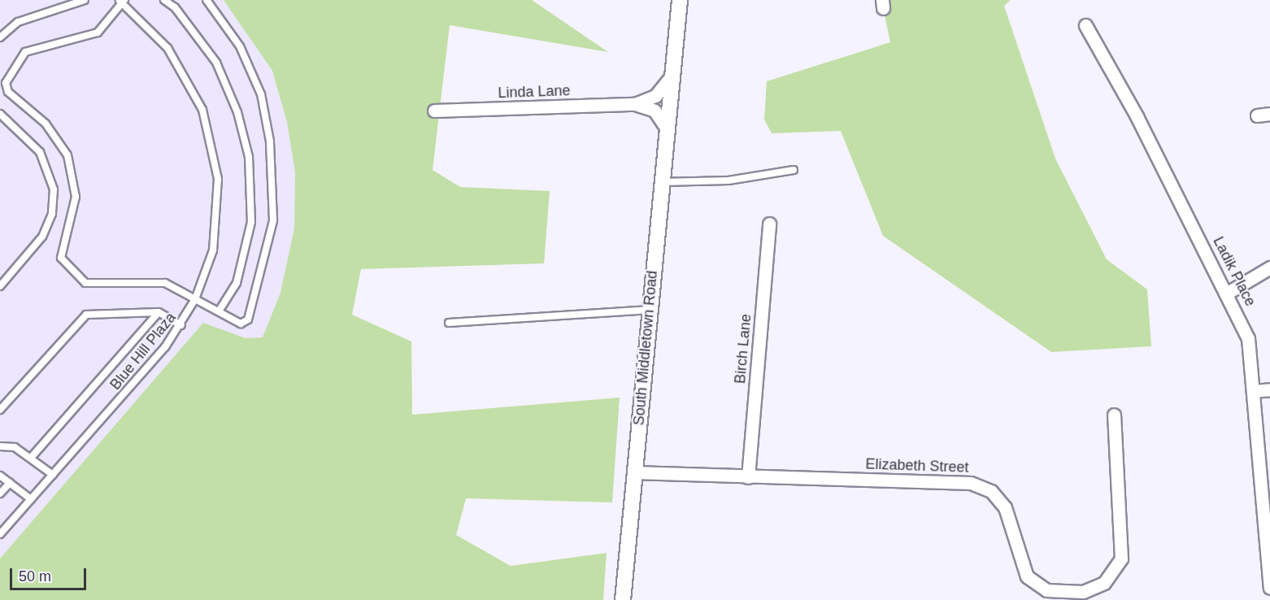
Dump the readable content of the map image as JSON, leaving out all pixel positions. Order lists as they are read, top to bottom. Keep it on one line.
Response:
{"streets":{"street":["Linda Lane","Ladik Place","South Middletown Road","Birch Lane","Elizabeth Street"],"lane":["Blue Hill Plaza"]},"crossings":[["Linda Lane","South Middletown Road"],["South Middletown Road","Elizabeth Street"],["Birch Lane","Elizabeth Street"]],"scale_bar":"50 m"}
